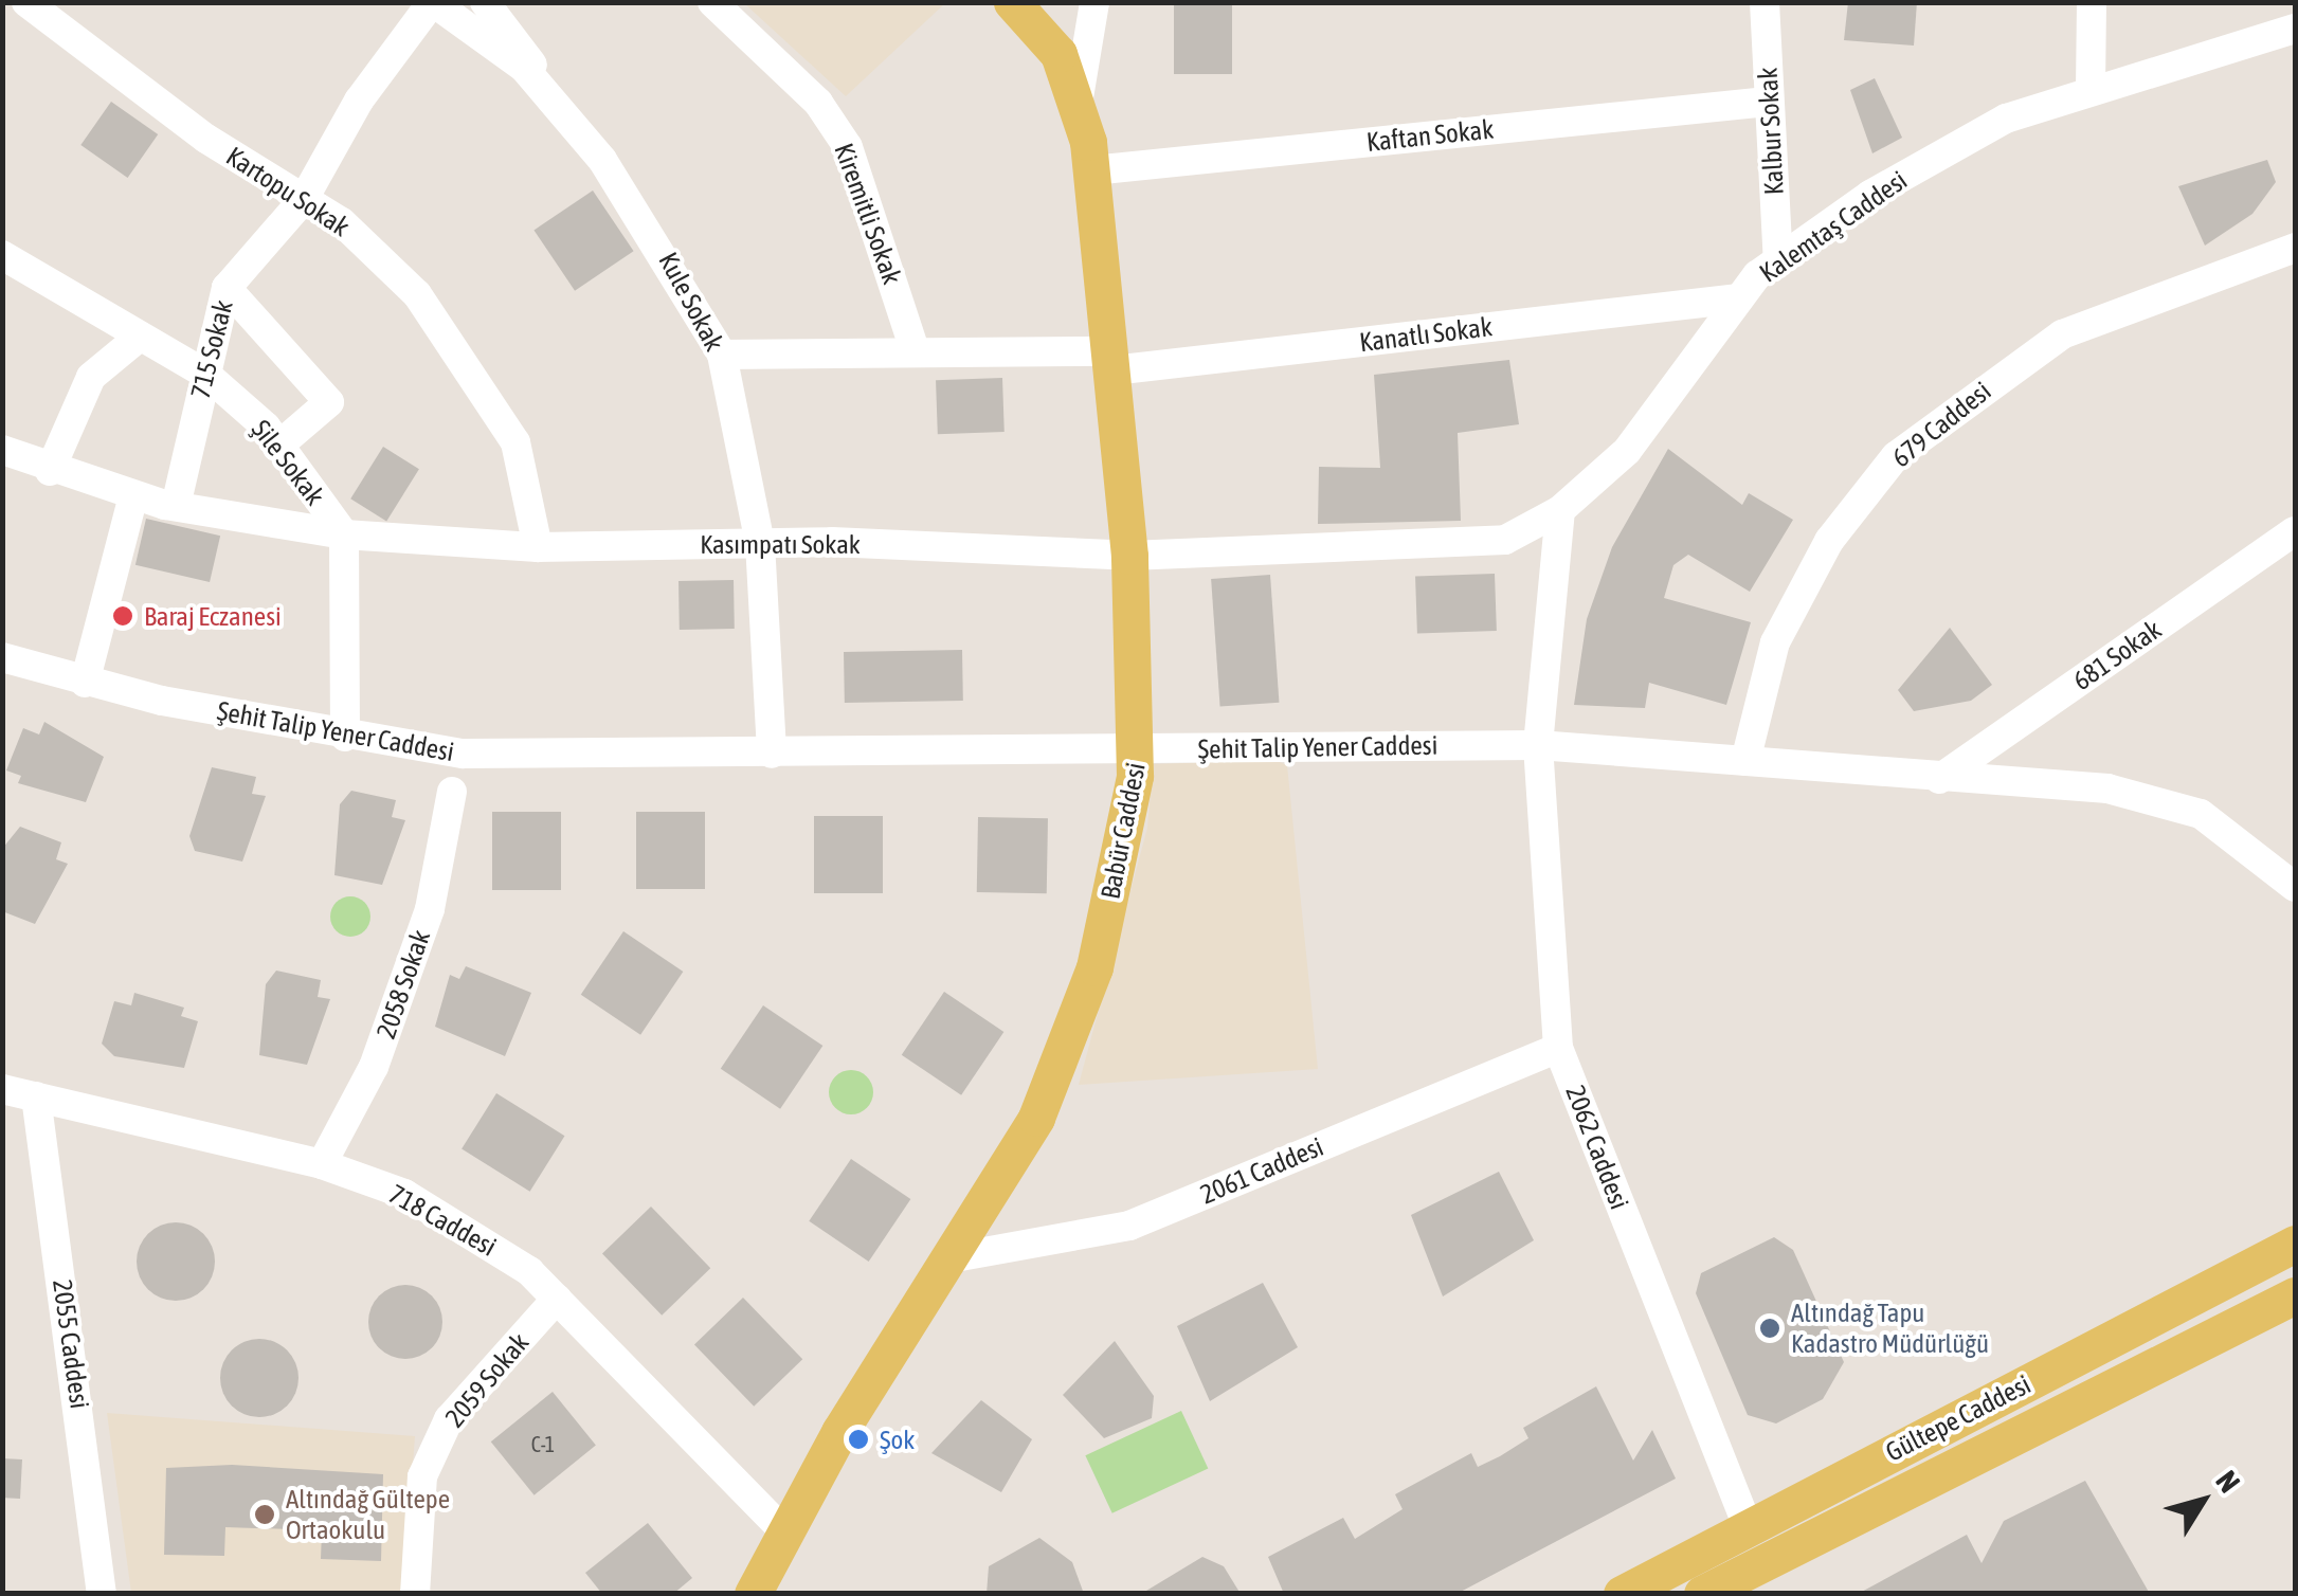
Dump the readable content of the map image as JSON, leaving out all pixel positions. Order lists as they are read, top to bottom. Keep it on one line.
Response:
{"streets":{"main road":["Babür Caddesi","Gültepe Caddesi"],"street":["Kalbur Sokak","Kaftan Sokak","Kartopu Sokak","Kiremitli Sokak","Kalemtaş Caddesi","Kule Sokak","Kanatlı Sokak","715 Sokak","679 Caddesi","Şile Sokak","Kasımpatı Sokak","681 Sokak","Şehit Talip Yener Caddesi","2058 Sokak","2062 Caddesi","2061 Caddesi","718 Caddesi","2055 Caddesi","2059 Sokak"]},"crossings":[["Kalbur Sokak","Kaftan Sokak"],["Kalbur Sokak","Kalemtaş Caddesi"],["Kaftan Sokak","Babür Caddesi"],["Kartopu Sokak","715 Sokak"],["Kartopu Sokak","Kasımpatı Sokak"],["Kiremitli Sokak","Kanatlı Sokak"],["Kalemtaş Caddesi","Kanatlı Sokak"],["Kalemtaş Caddesi","Kasımpatı Sokak"],["Kule Sokak","Kanatlı Sokak"],["Kule Sokak","715 Sokak"],["Kule Sokak","Kasımpatı Sokak"],["Kule Sokak","Şehit Talip Yener Caddesi"],["Kanatlı Sokak","Babür Caddesi"],["715 Sokak","Şile Sokak"],["715 Sokak","Kasımpatı Sokak"],["679 Caddesi","Şehit Talip Yener Caddesi"],["Şile Sokak","Kasımpatı Sokak"],["Kasımpatı Sokak","Babür Caddesi"],["681 Sokak","Şehit Talip Yener Caddesi"],["Şehit Talip Yener Caddesi","Babür Caddesi"],["Şehit Talip Yener Caddesi","2062 Caddesi"],["Babür Caddesi","2061 Caddesi"],["Babür Caddesi","718 Caddesi"],["2058 Sokak","718 Caddesi"],["2062 Caddesi","2061 Caddesi"],["2062 Caddesi","Gültepe Caddesi"],["718 Caddesi","2055 Caddesi"],["718 Caddesi","2059 Sokak"]],"places":["Baraj Eczanesi","Altındağ Tapu Kadastro Müdürlüğü","Şok","Altındağ Gültepe Ortaokulu"],"house_numbers":["C-1"],"north":"top right"}
